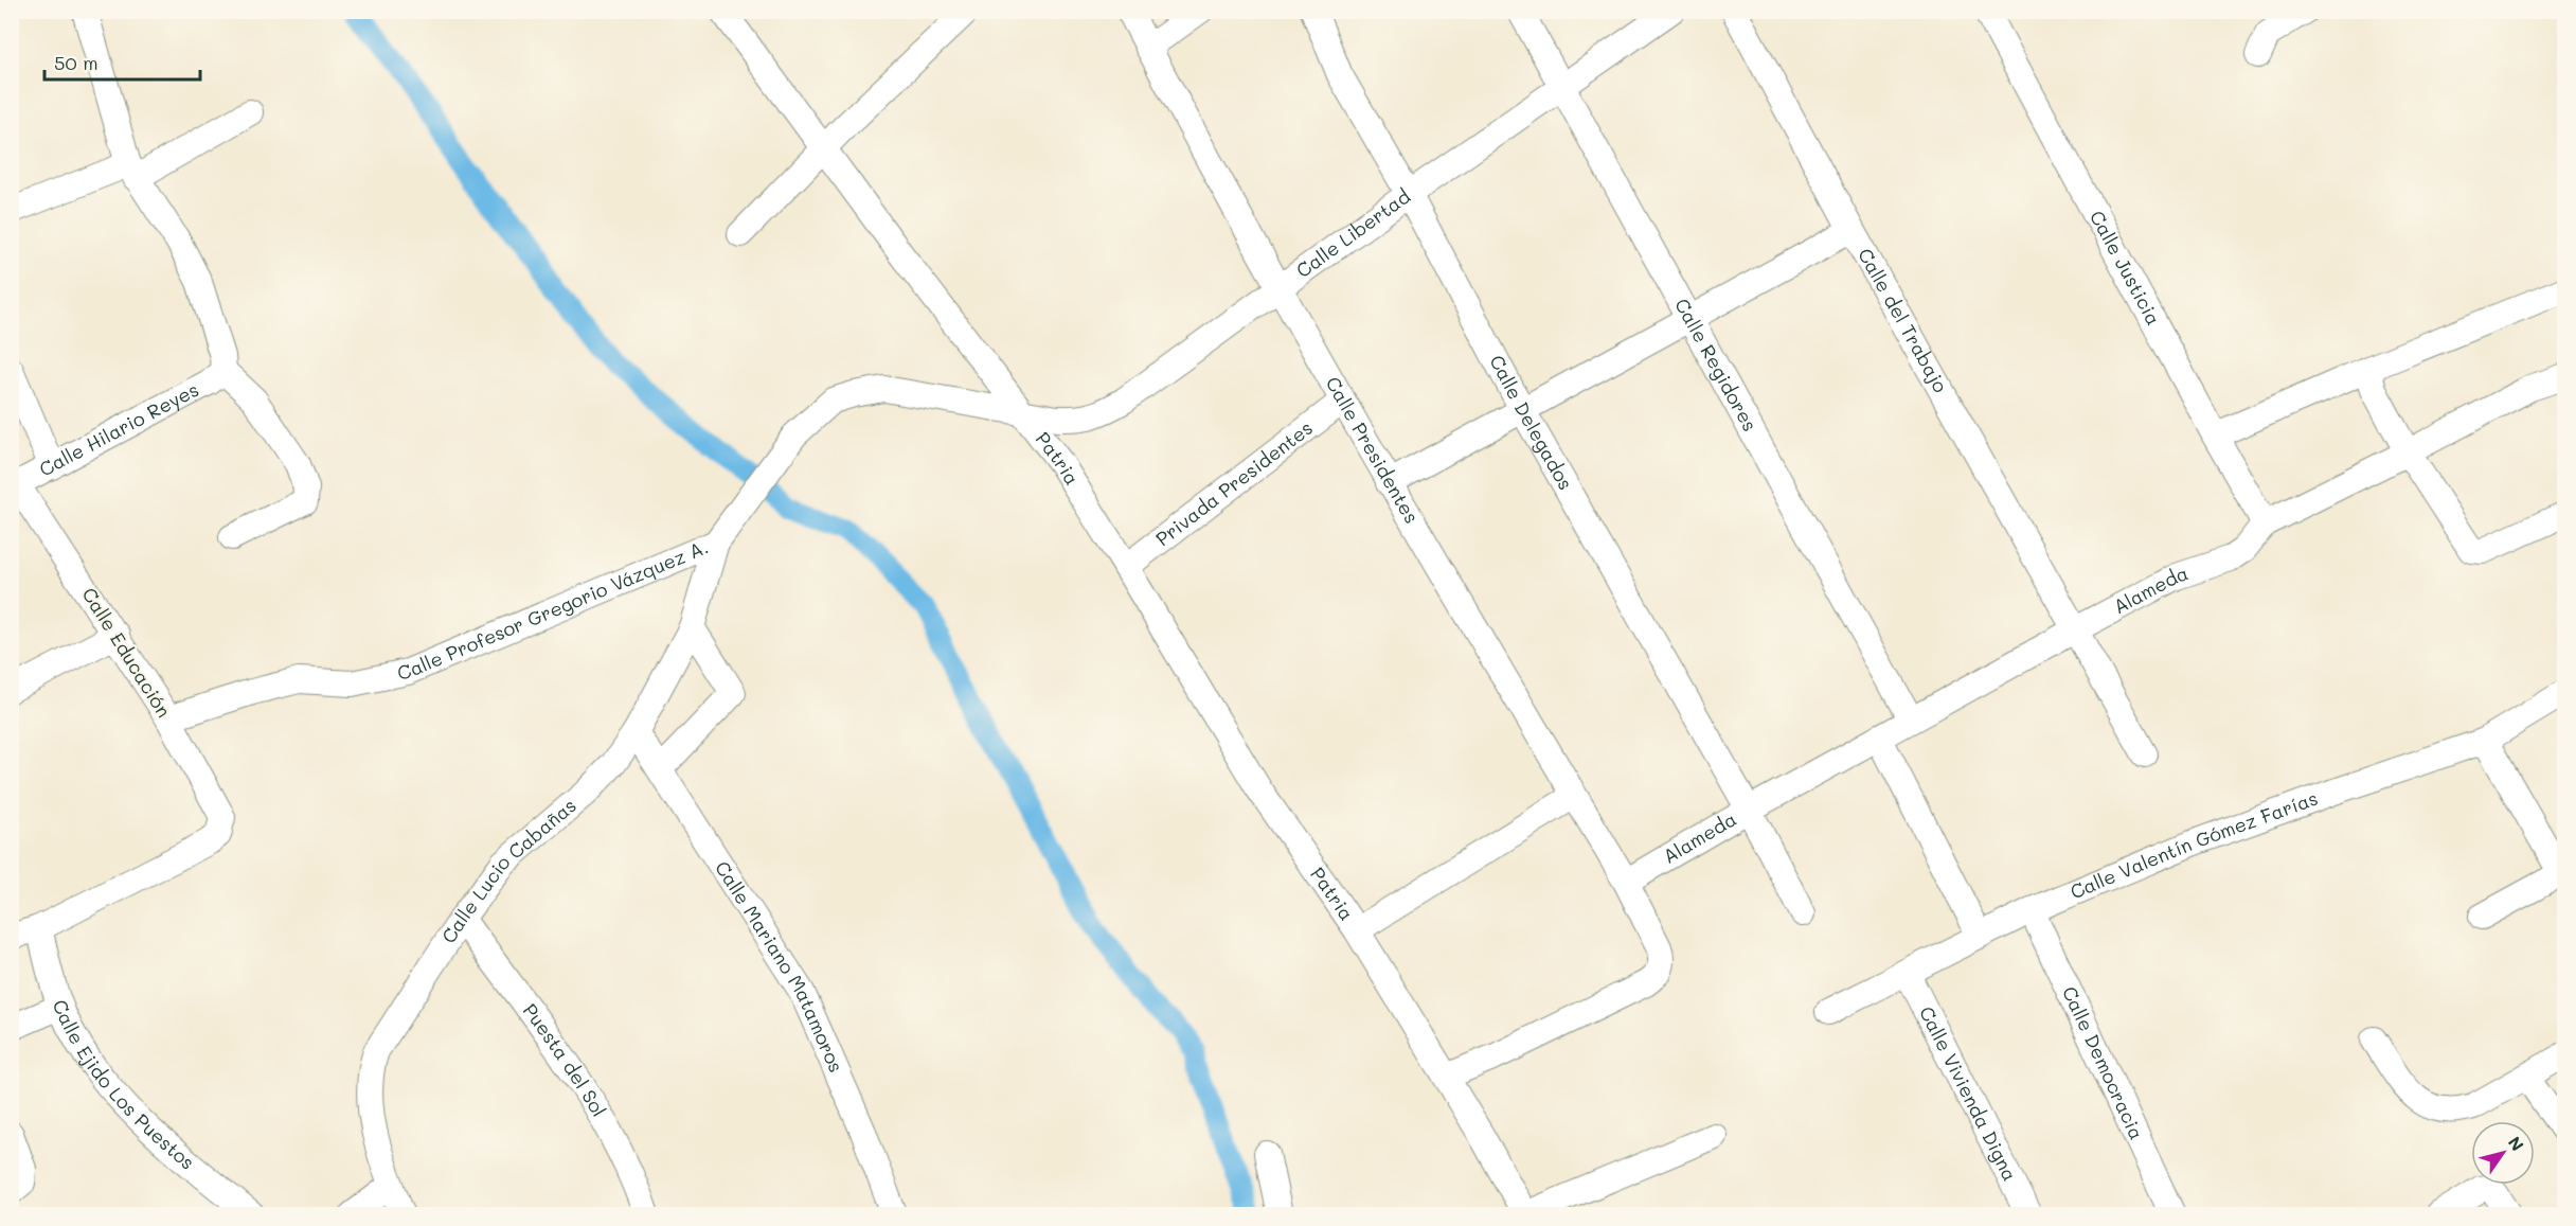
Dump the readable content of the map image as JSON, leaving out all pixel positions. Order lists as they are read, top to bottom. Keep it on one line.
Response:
{"streets":{"street":["Calle Libertad","Calle Justicia","Calle del Trabajo","Calle Regidores","Calle Delegados","Calle Hilario Reyes","Calle Presidentes","Patria","Privada Presidentes","Alameda","Calle Profesor Gregorio Vázquez A.","Calle Educación","Calle Valentín Gómez Farías","Calle Lucio Cabañas","Calle Mariano Matamoros","Puesta del Sol","Calle Democracia","Calle Ejido Los Puestos","Calle Vivienda Digna"]},"crossings":[["Calle Libertad","Calle Regidores"],["Calle Libertad","Calle Delegados"],["Calle Libertad","Calle Presidentes"],["Calle Libertad","Patria"],["Calle Libertad","Calle Profesor Gregorio Vázquez A."],["Calle Justicia","Alameda"],["Calle del Trabajo","Alameda"],["Calle Regidores","Alameda"],["Calle Delegados","Alameda"],["Calle Hilario Reyes","Calle Educación"],["Calle Presidentes","Privada Presidentes"],["Calle Presidentes","Alameda"],["Patria","Privada Presidentes"],["Patria","Calle Profesor Gregorio Vázquez A."],["Calle Profesor Gregorio Vázquez A.","Calle Educación"],["Calle Profesor Gregorio Vázquez A.","Calle Lucio Cabañas"],["Calle Educación","Calle Ejido Los Puestos"],["Calle Valentín Gómez Farías","Calle Democracia"],["Calle Valentín Gómez Farías","Calle Vivienda Digna"],["Calle Lucio Cabañas","Calle Mariano Matamoros"],["Calle Lucio Cabañas","Puesta del Sol"]],"scale_bar":"50 m","north":"top right"}
